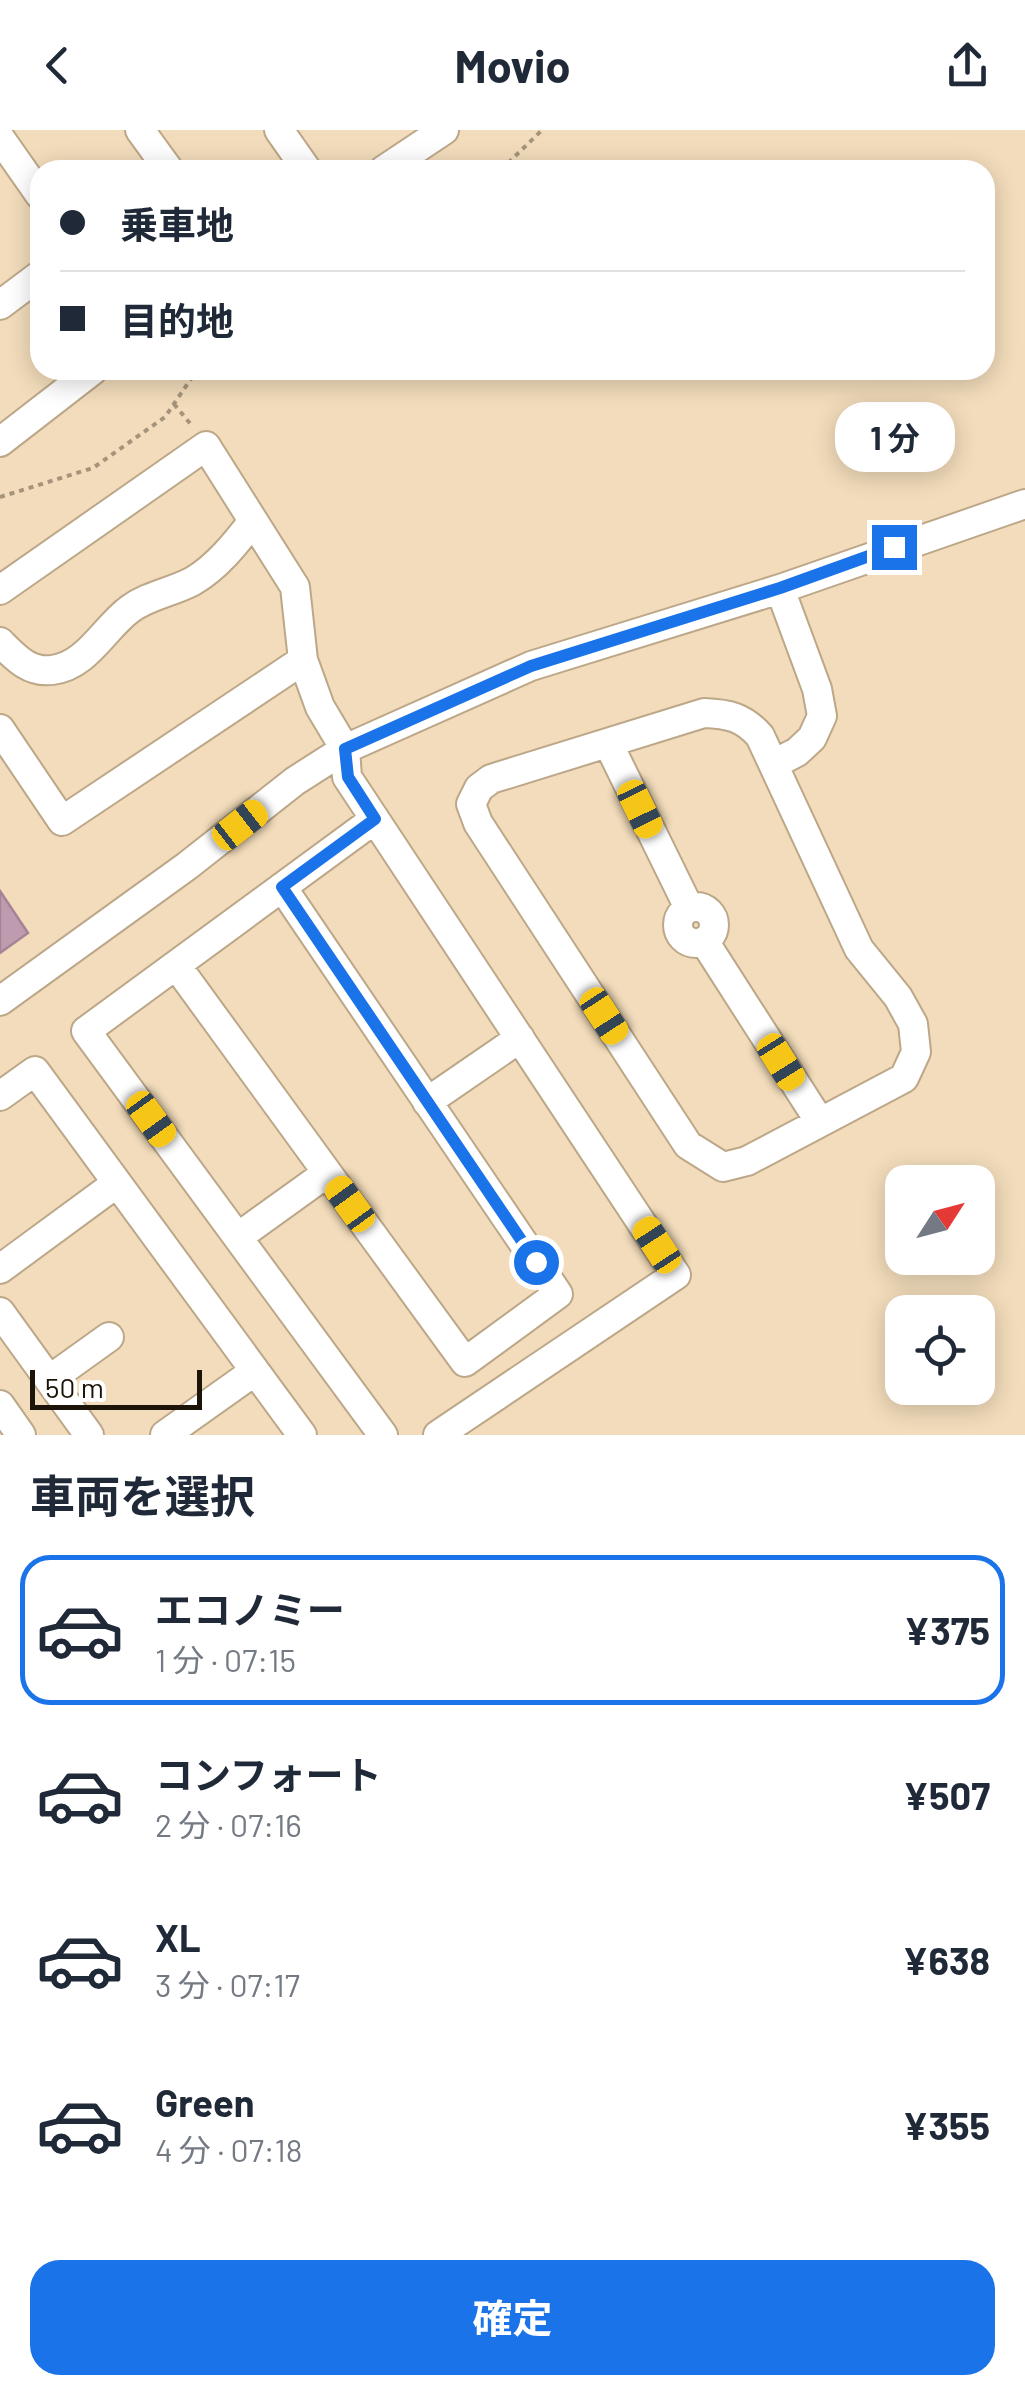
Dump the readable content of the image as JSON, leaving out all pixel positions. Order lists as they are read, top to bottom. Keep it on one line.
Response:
{"scale_bar":"50 m","north":"top right","page":{"header":"Movio","banner":["乗車地","目的地"],"bubble":"1 分","scale":"50 m","heading":"車両を選択","list":[{"name":"エコノミー","note":"1 分 · 07:15","value":"¥375"},{"name":"コンフォート","note":"2 分 · 07:16","value":"¥507"},{"name":"XL","note":"3 分 · 07:17","value":"¥638"},{"name":"Green","note":"4 分 · 07:18","value":"¥355"}],"buttons":"確定"}}
